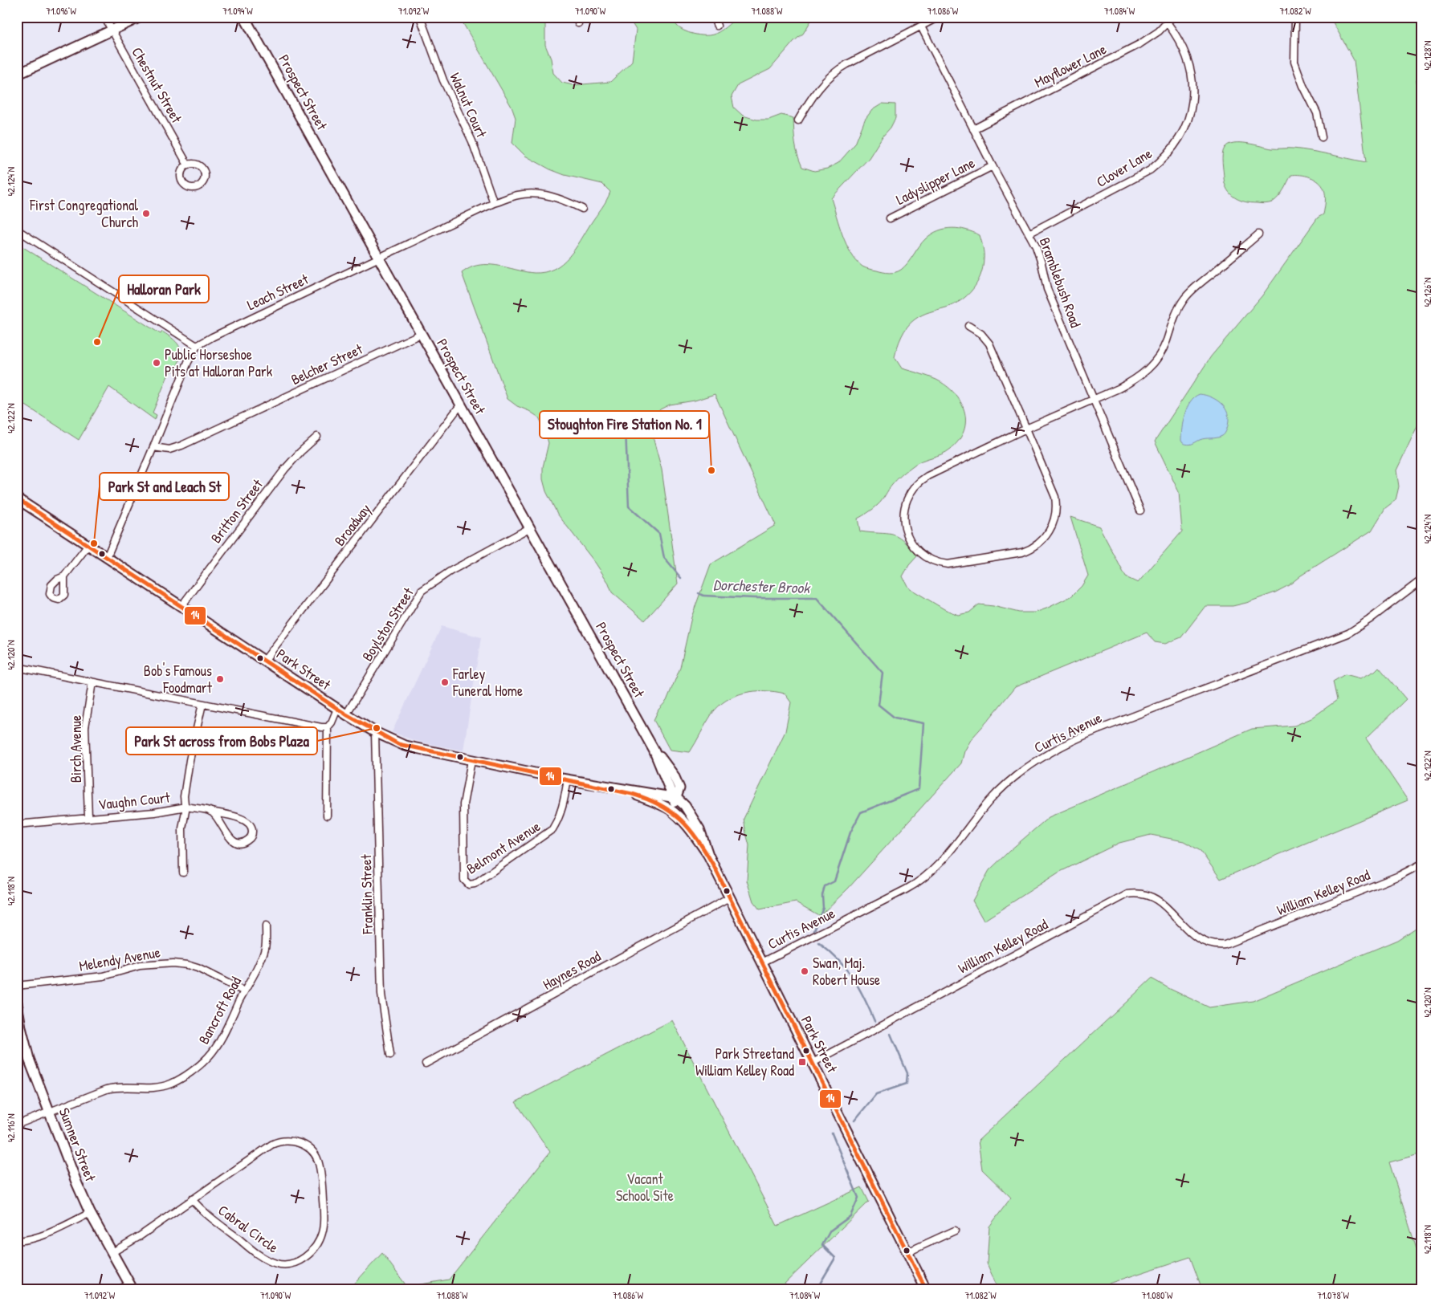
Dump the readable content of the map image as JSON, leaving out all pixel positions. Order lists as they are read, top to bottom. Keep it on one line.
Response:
{"streets":{"main road":["Prospect Street","Park Street","Sumner Street"],"street":["Mayflower Lane","Chestnut Street","Walnut Court","Clover Lane","Ladyslipper Lane","Bramblebush Road","Leach Street","Belcher Street","Britton Street","Broadway","Boylston Street","Curtis Avenue","Birch Avenue","Vaughn Court","Belmont Avenue","William Kelley Road","Franklin Street","Melendy Avenue","Haynes Road","Bancroft Road","Cabral Circle"]},"crossings":[["Mayflower Lane","Clover Lane"],["Mayflower Lane","Bramblebush Road"],["Prospect Street","Leach Street"],["Prospect Street","Belcher Street"],["Prospect Street","Broadway"],["Prospect Street","Boylston Street"],["Prospect Street","Park Street"],["Walnut Court","Leach Street"],["Clover Lane","Bramblebush Road"],["Ladyslipper Lane","Bramblebush Road"],["Leach Street","Belcher Street"],["Leach Street","Park Street"],["Britton Street","Park Street"],["Broadway","Park Street"],["Boylston Street","Park Street"],["Park Street","Curtis Avenue"],["Park Street","Belmont Avenue"],["Park Street","William Kelley Road"],["Park Street","Franklin Street"],["Park Street","Haynes Road"],["Birch Avenue","Vaughn Court"],["Melendy Avenue","Bancroft Road"],["Bancroft Road","Sumner Street"],["Sumner Street","Cabral Circle"]],"water":["Dorchester Brook"],"parks":["Vacant School Site"],"places":{"other":["First Congregational Church","Halloran Park","Public Horseshoe Pits at Halloran Park","Stoughton Fire Station No. 1","Park St and Leach St","Bob's Famous Foodmart","Farley Funeral Home","Park St across from Bobs Plaza","Swan, Maj. Robert House"],"transit":["Park Streetand William Kelley Road"]},"lines":["transit line 14"],"coordinates":["71.096°W","71.094°W","71.092°W","71.090°W","71.088°W","71.086°W","71.084°W","71.082°W","42.128°N","42.124°N","42.126°N","42.122°N","42.120°N","42.118°N","42.116°N","71.080°W","71.078°W"]}
